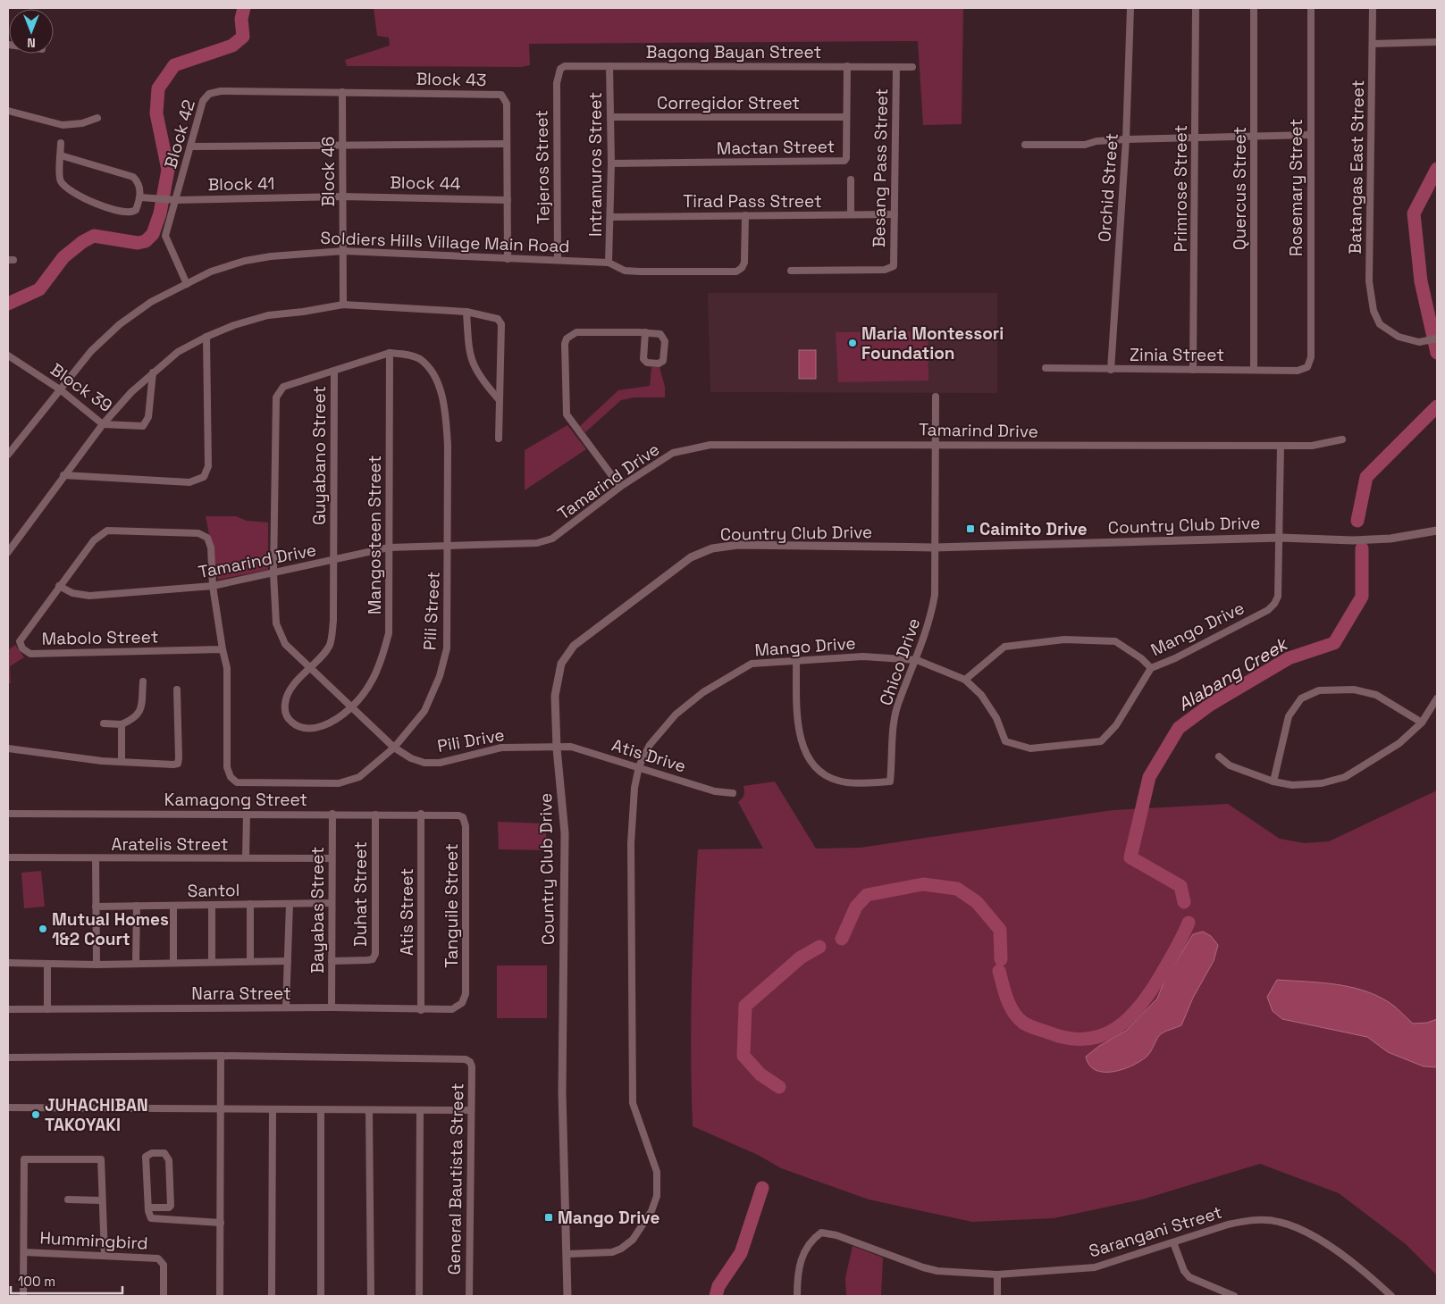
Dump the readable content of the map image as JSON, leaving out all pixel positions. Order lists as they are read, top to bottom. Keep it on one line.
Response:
{"streets":{"street":["Bagong Bayan Street","Block 43","Corregidor Street","Block 42","Mactan Street","Intramuros Street","Tejeros Street","Batangas East Street","Besang Pass Street","Block 46","Block 44","Block 41","Orchid Street","Rosemary Street","Primrose Street","Quercus Street","Tirad Pass Street","Soldiers Hills Village Main Road","Zinia Street","Block 39","Tamarind Drive","Guyabano Street","Country Club Drive","Mangosteen Street","Pili Street","Mango Drive","Mabolo Street","Chico Drive","Pili Drive","Atis Drive","Kamagong Street","Aratelis Street","Santol","Duhat Street","Tanguile Street","Bayabas Street","Atis Street","Narra Street","General Bautista Street","Sarangani Street","Hummingbird"]},"crossings":[["Bagong Bayan Street","Mactan Street"],["Bagong Bayan Street","Intramuros Street"],["Bagong Bayan Street","Tejeros Street"],["Bagong Bayan Street","Besang Pass Street"],["Block 43","Block 42"],["Block 43","Block 46"],["Block 43","Block 44"],["Block 43","Soldiers Hills Village Main Road"],["Corregidor Street","Mactan Street"],["Corregidor Street","Intramuros Street"],["Block 42","Block 46"],["Block 42","Block 41"],["Block 42","Soldiers Hills Village Main Road"],["Mactan Street","Intramuros Street"],["Intramuros Street","Tirad Pass Street"],["Intramuros Street","Soldiers Hills Village Main Road"],["Tejeros Street","Soldiers Hills Village Main Road"],["Besang Pass Street","Tirad Pass Street"],["Block 46","Block 44"],["Block 46","Block 41"],["Block 46","Soldiers Hills Village Main Road"],["Block 44","Block 41"],["Orchid Street","Zinia Street"],["Rosemary Street","Zinia Street"],["Primrose Street","Zinia Street"],["Quercus Street","Zinia Street"],["Tirad Pass Street","Soldiers Hills Village Main Road"],["Soldiers Hills Village Main Road","Block 39"],["Tamarind Drive","Guyabano Street"],["Tamarind Drive","Mangosteen Street"],["Tamarind Drive","Pili Street"],["Tamarind Drive","Mabolo Street"],["Guyabano Street","Mangosteen Street"],["Guyabano Street","Pili Street"],["Country Club Drive","Mango Drive"],["Country Club Drive","Chico Drive"],["Country Club Drive","Pili Drive"],["Country Club Drive","Atis Drive"],["Mangosteen Street","Pili Street"],["Pili Street","Pili Drive"],["Mango Drive","Chico Drive"],["Mango Drive","Atis Drive"],["Pili Drive","Atis Drive"],["Kamagong Street","Duhat Street"],["Kamagong Street","Tanguile Street"],["Kamagong Street","Bayabas Street"],["Kamagong Street","Atis Street"],["Aratelis Street","Bayabas Street"],["Santol","Bayabas Street"],["Duhat Street","Bayabas Street"],["Tanguile Street","Narra Street"],["Bayabas Street","Narra Street"],["Atis Street","Narra Street"]],"water":["Alabang Creek"],"places":{"other":["Maria Montessori Foundation","Mutual Homes 1&2 Court","JUHACHIBAN TAKOYAKI"],"transit":["Caimito Drive","Mango Drive"]},"scale_bar":"100 m","north":"bottom"}
